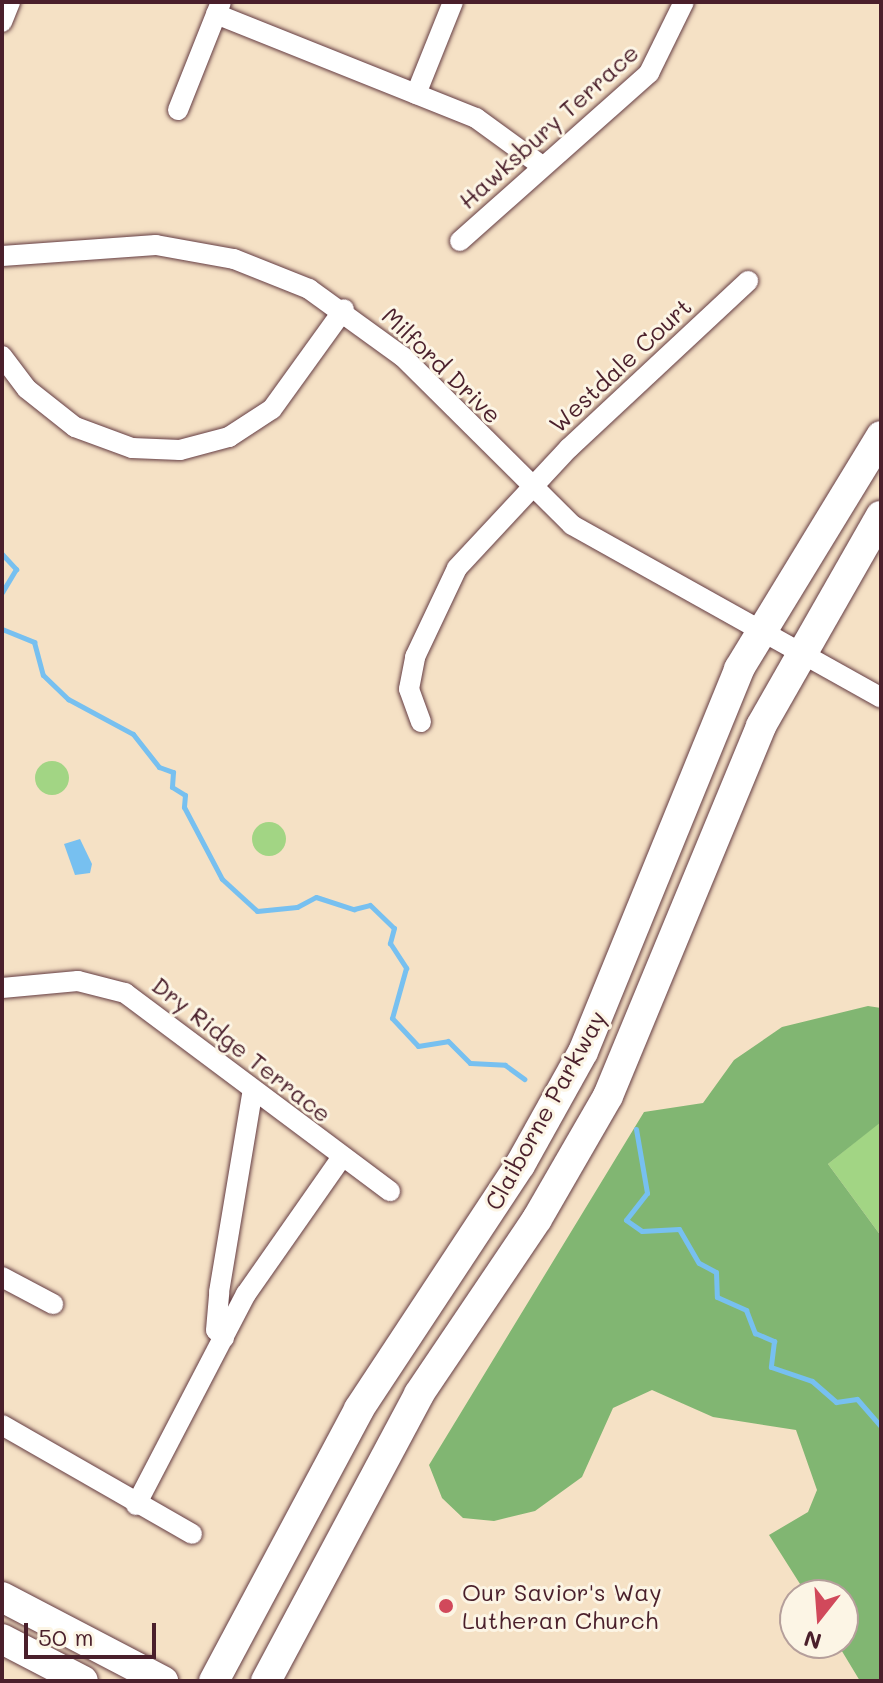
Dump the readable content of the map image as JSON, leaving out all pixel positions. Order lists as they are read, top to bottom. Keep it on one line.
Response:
{"streets":{"main road":["Claiborne Parkway"],"street":["Hawksbury Terrace","Milford Drive","Westdale Court","Dry Ridge Terrace"]},"crossings":[["Milford Drive","Westdale Court"],["Milford Drive","Claiborne Parkway"]],"places":["Our Savior's Way Lutheran Church"],"scale_bar":"50 m","north":"bottom"}
